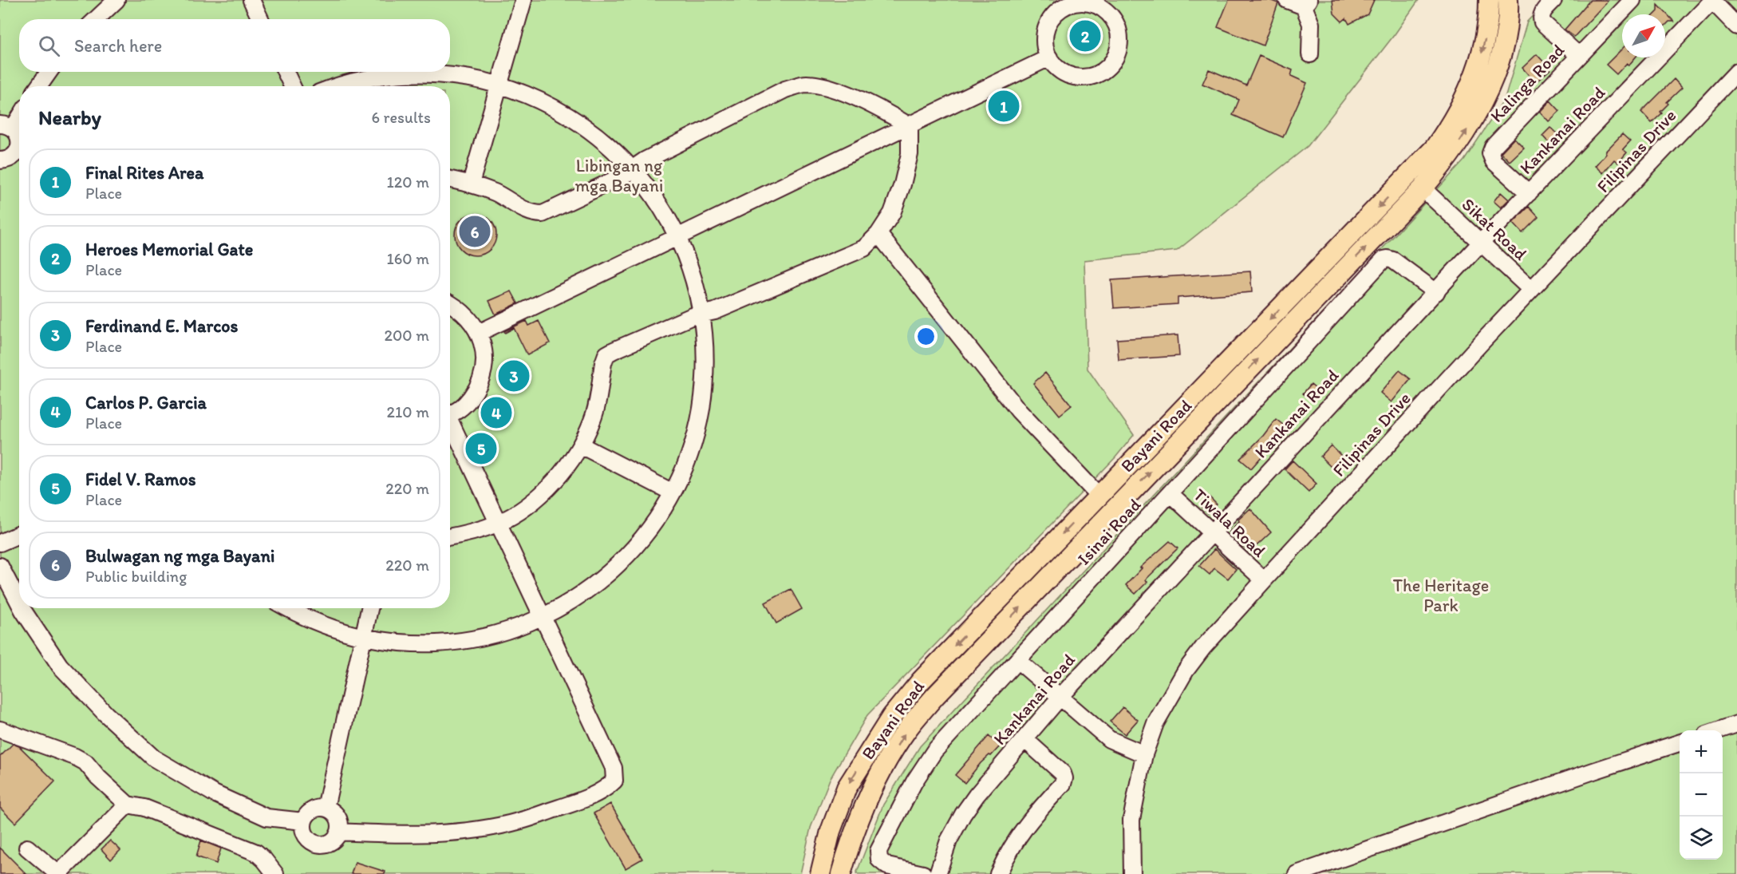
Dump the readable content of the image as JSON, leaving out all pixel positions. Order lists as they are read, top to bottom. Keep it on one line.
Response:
{"streets":{"main road":["Bayani Road"],"street":["Kalinga Road","Kankanai Road","Filipinas Drive","Sikat Road","Tiwala Road","Isinai Road"]},"crossings":[["Kalinga Road","Kankanai Road"],["Kankanai Road","Sikat Road"],["Kankanai Road","Tiwala Road"],["Kankanai Road","Isinai Road"],["Filipinas Drive","Sikat Road"],["Filipinas Drive","Tiwala Road"],["Sikat Road","Bayani Road"],["Tiwala Road","Isinai Road"]],"parks":["Libingan ng mga Bayani","The Heritage Park"],"north":"top right","page":{"pins":["2","1","6","3","4","5"],"search":"Search here","heading":["Nearby","6 results"],"list":[{"mark":"1","name":"Final Rites Area","note":"Place","value":"120 m"},{"mark":"2","name":"Heroes Memorial Gate","note":"Place","value":"160 m"},{"mark":"3","name":"Ferdinand E. Marcos","note":"Place","value":"200 m"},{"mark":"4","name":"Carlos P. Garcia","note":"Place","value":"210 m"},{"mark":"5","name":"Fidel V. Ramos","note":"Place","value":"220 m"},{"mark":"6","name":"Bulwagan ng mga Bayani","note":"Public building","value":"220 m"}],"map_buttons":["+","−"]}}
